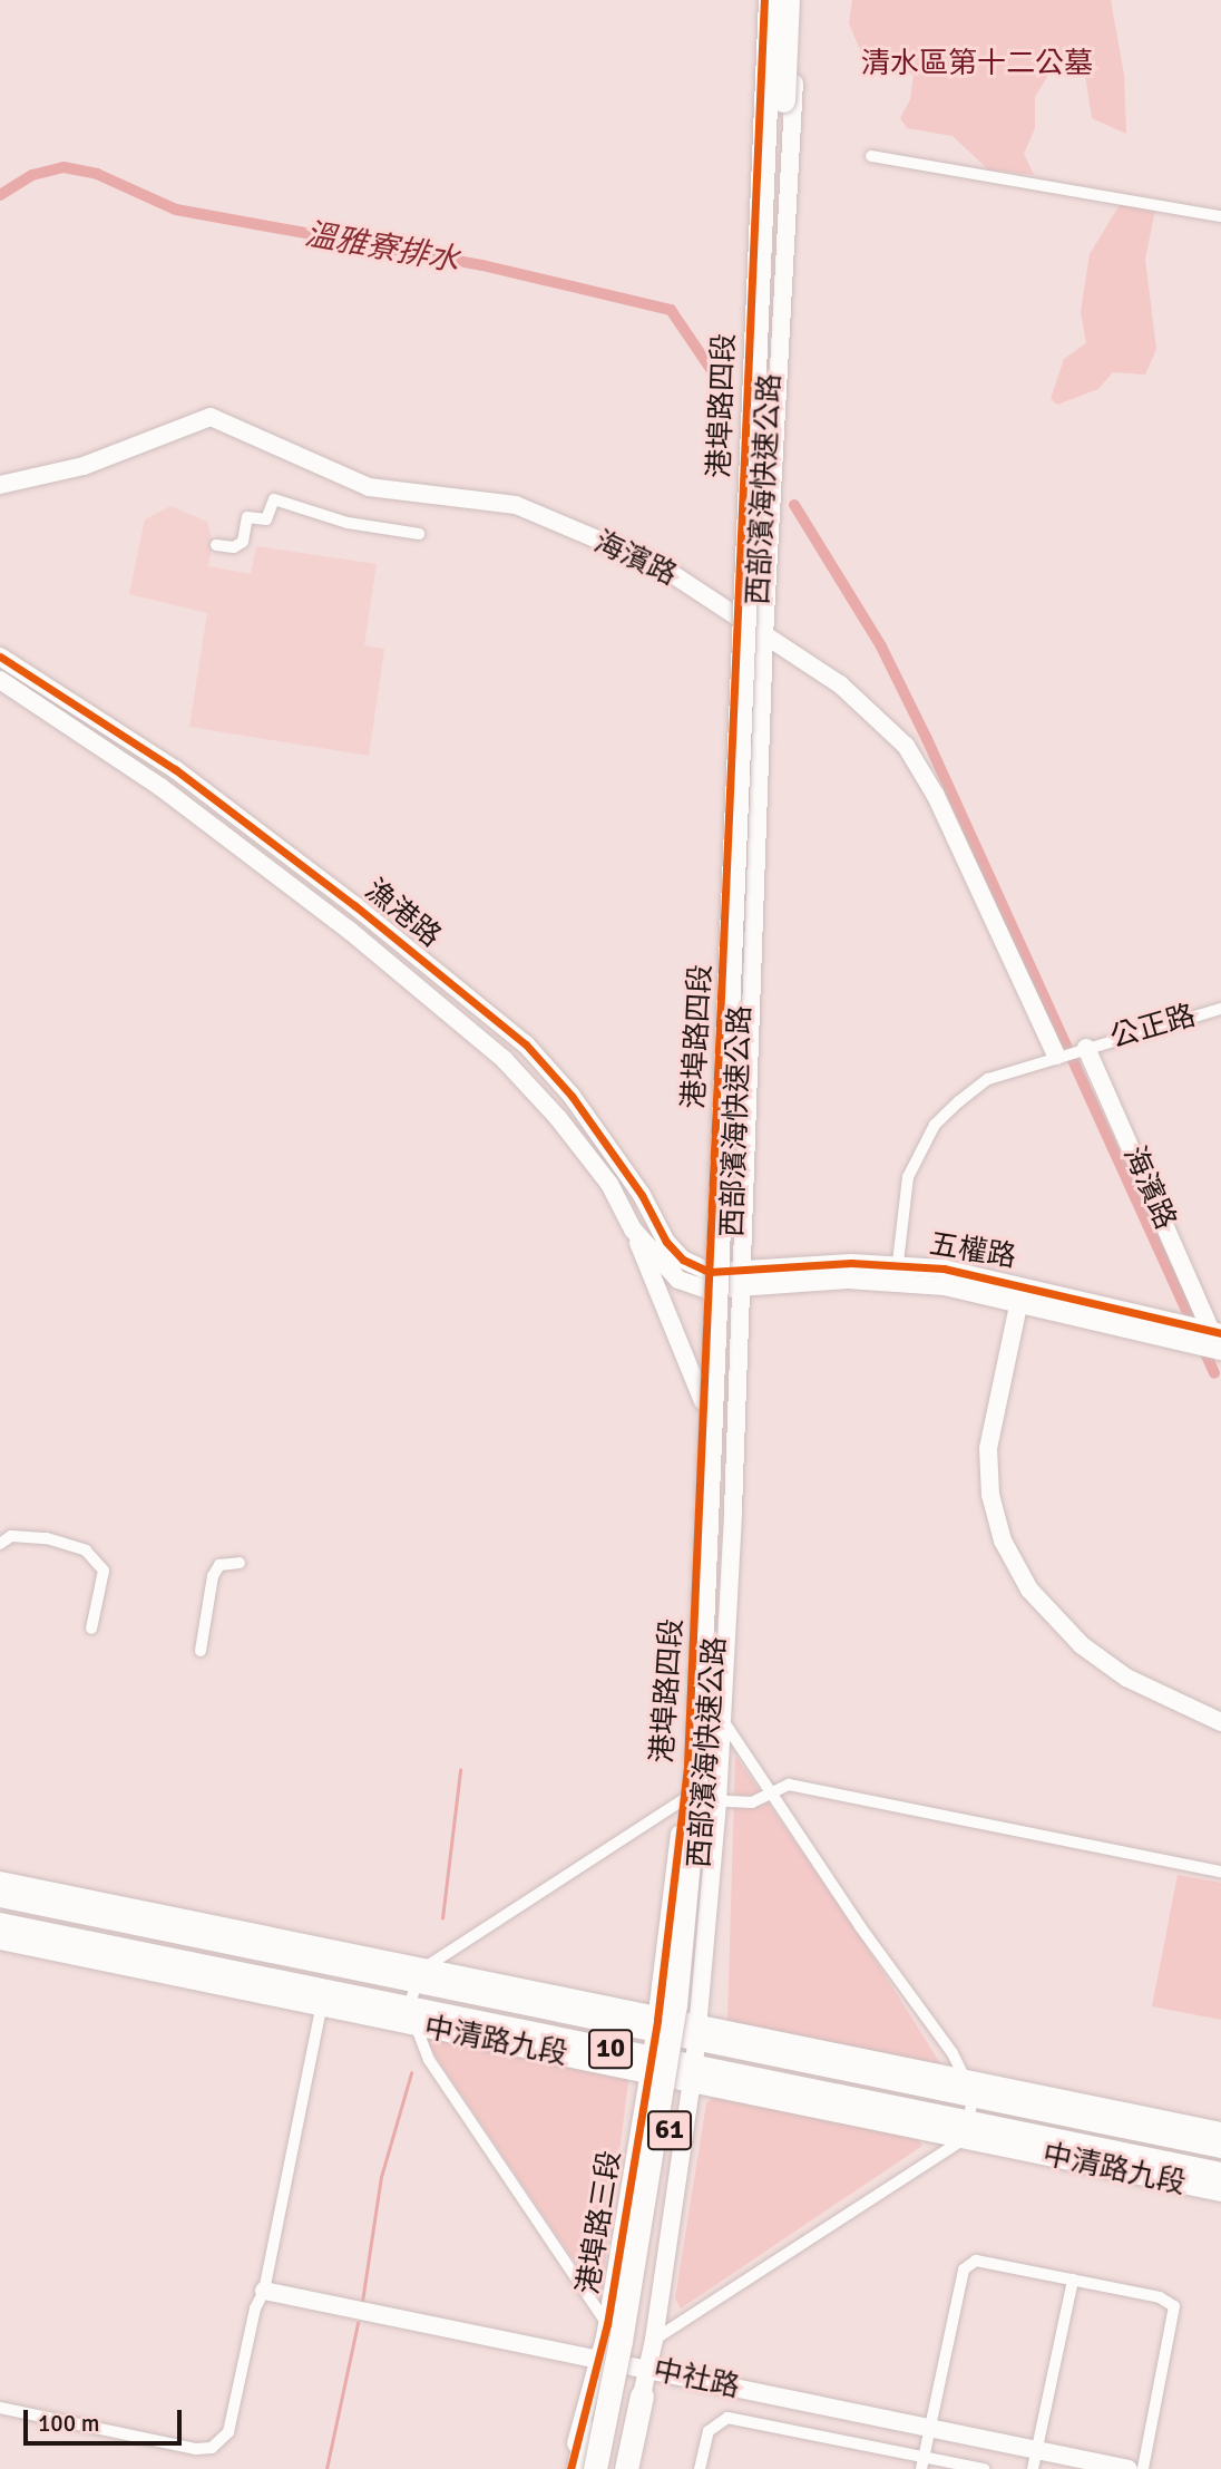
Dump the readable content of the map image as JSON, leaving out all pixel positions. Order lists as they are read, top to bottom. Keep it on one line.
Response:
{"streets":{"highway":["西部濱海快速公路","61"],"main road":["中清路九段","10"],"street":["港埠路四段","海濱路","漁港路","公正路","五權路","港埠路三段","中社路"]},"crossings":[["港埠路四段","海濱路"],["港埠路四段","漁港路"],["港埠路四段","五權路"],["港埠路四段","中清路九段"],["港埠路四段","港埠路三段"],["海濱路","公正路"],["海濱路","五權路"],["漁港路","五權路"],["中清路九段","港埠路三段"],["港埠路三段","中社路"]],"water":["溫雅寮排水"],"parks":["清水區第十二公墓"],"scale_bar":"100 m"}
